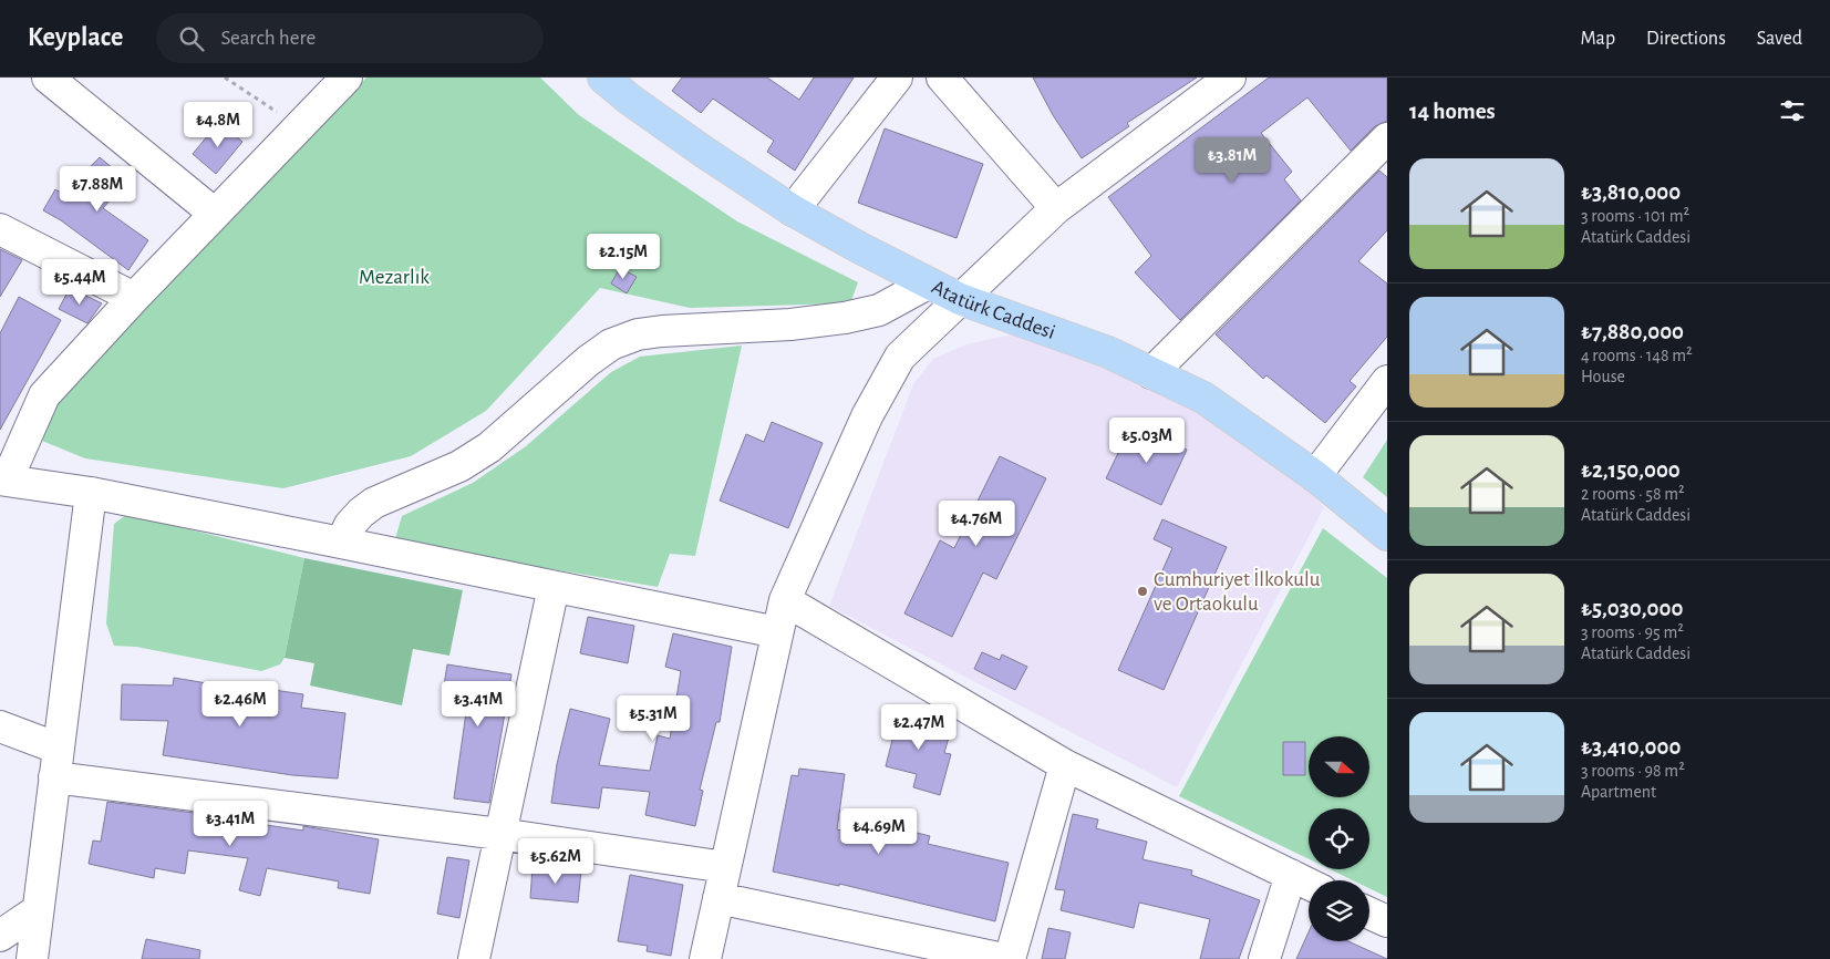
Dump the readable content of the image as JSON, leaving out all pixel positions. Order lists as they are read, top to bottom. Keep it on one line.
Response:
{"streets":{"main road":["Atatürk Caddesi"]},"parks":["Mezarlık"],"places":["Cumhuriyet İlkokulu ve Ortaokulu"],"north":"right","page":{"header":"Keyplace","search":"Search here","nav":["Map","Directions","Saved"],"heading":"14 homes","price":["₺4.8M","₺3.81M","₺7.88M","₺2.15M","₺5.44M","₺5.03M","₺4.76M","₺2.46M","₺3.41M","₺5.31M","₺2.47M","₺3.41M","₺4.69M","₺5.62M"],"list":[{"name":"₺3,810,000","note":"3 rooms · 101 m² · Atatürk Caddesi"},{"name":"₺7,880,000","note":"4 rooms · 148 m² · House"},{"name":"₺2,150,000","note":"2 rooms · 58 m² · Atatürk Caddesi"},{"name":"₺5,030,000","note":"3 rooms · 95 m² · Atatürk Caddesi"},{"name":"₺3,410,000","note":"3 rooms · 98 m² · Apartment"}]}}
